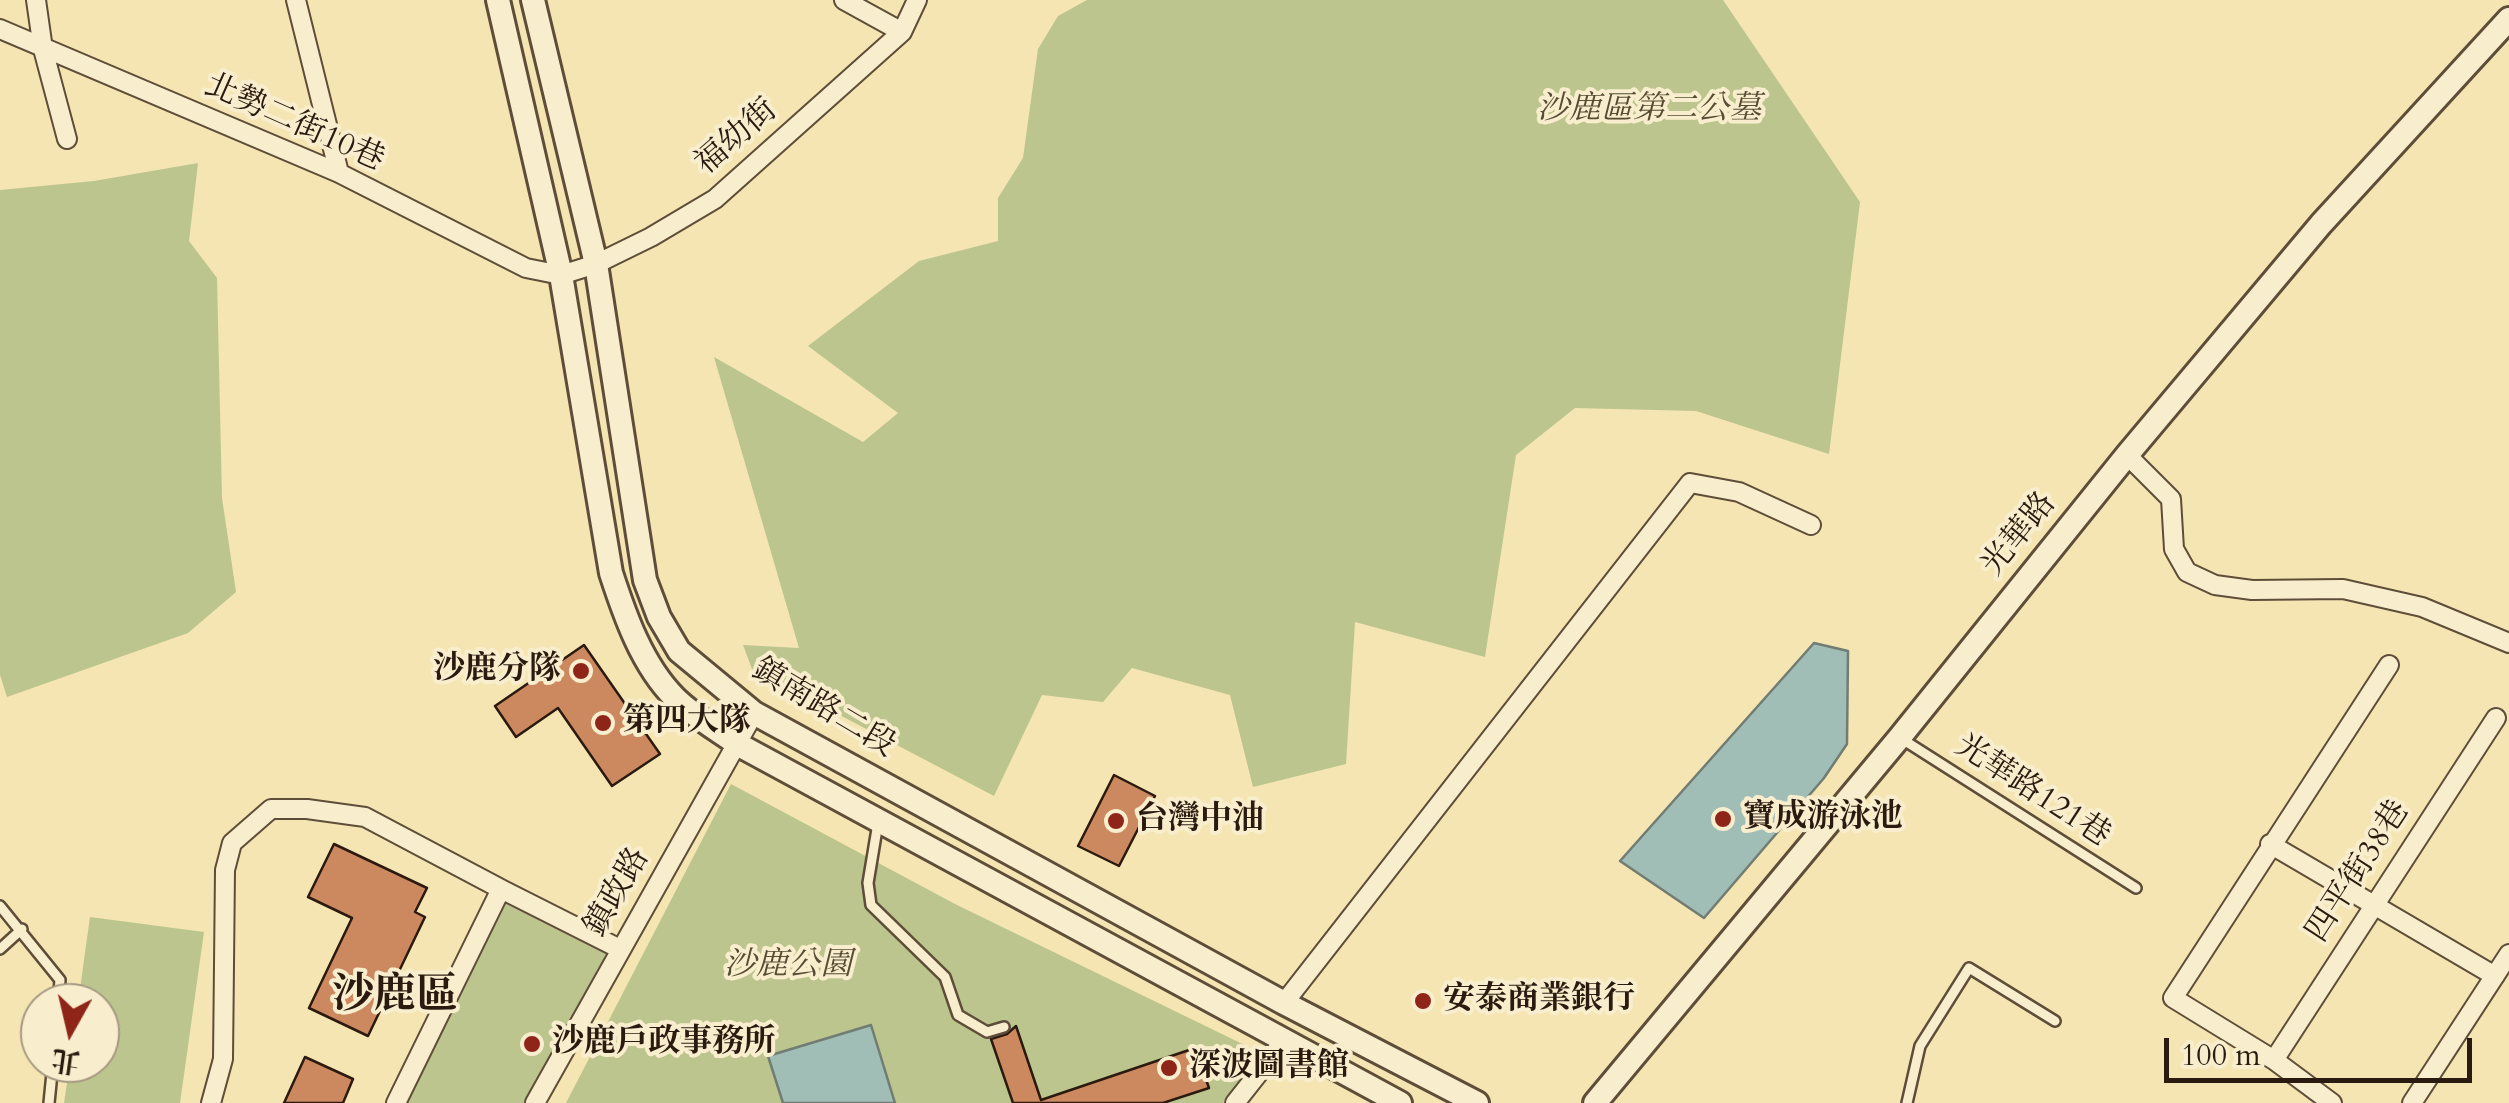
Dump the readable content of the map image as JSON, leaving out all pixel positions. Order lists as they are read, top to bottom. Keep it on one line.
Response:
{"streets":{"street":["北勢二街10巷","福幼街","光華路","鎮南路二段","四平街38巷","鎮政路"],"lane":["光華路121巷"]},"crossings":[["北勢二街10巷","福幼街"],["北勢二街10巷","鎮南路二段"],["福幼街","鎮南路二段"],["光華路","光華路121巷"],["鎮南路二段","鎮政路"]],"districts":["沙鹿區"],"parks":["沙鹿區第二公墓","沙鹿公園"],"places":["沙鹿分隊","第四大隊","寶成游泳池","台灣中油","安泰商業銀行","沙鹿戶政事務所","深波圖書館"],"scale_bar":"100 m","north":"bottom"}
